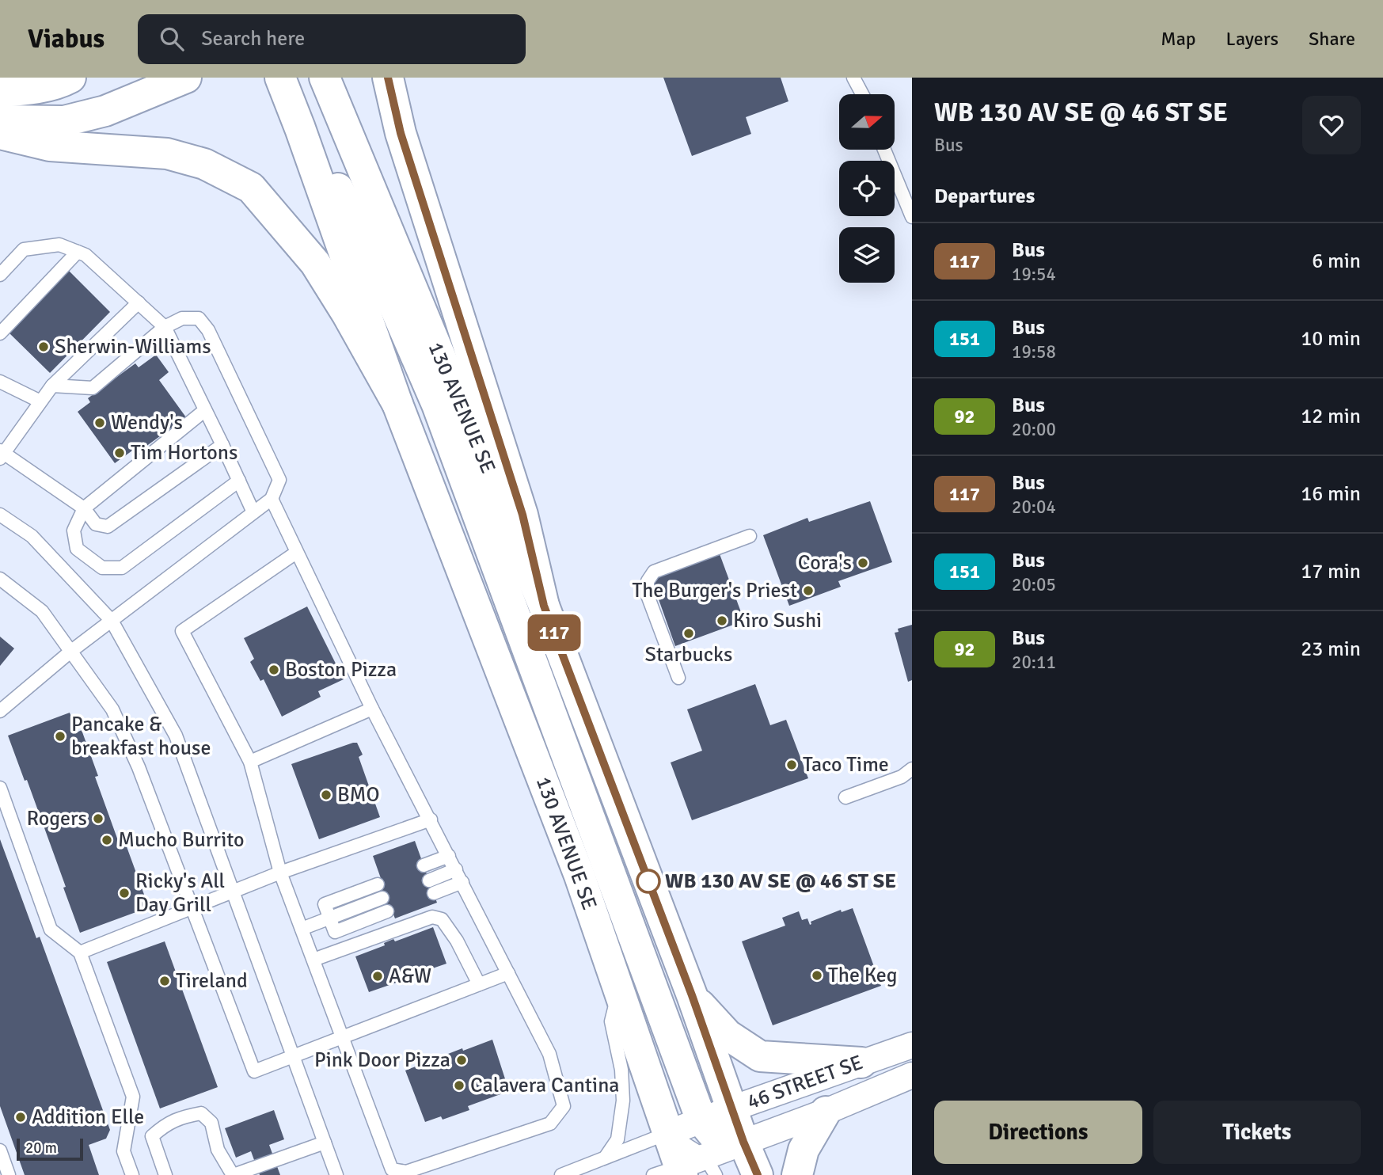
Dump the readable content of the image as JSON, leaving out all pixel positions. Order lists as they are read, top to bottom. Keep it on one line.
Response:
{"streets":{"main road":["130 AVENUE SE"],"street":["46 STREET SE"]},"crossings":[["130 AVENUE SE","46 STREET SE"]],"places":["Sherwin-Williams","Wendy's","Tim Hortons","Cora's","The Burger's Priest","Kiro Sushi","Starbucks","Boston Pizza","Pancake & breakfast house","Taco Time","BMO","Rogers","Mucho Burrito","WB 130 AV SE @ 46 ST SE","Ricky's All Day Grill","The Keg","A&W","Tireland","Pink Door Pizza","Calavera Cantina","Addition Elle"],"lines":["bus line 117"],"scale_bar":"20 m","north":"right","page":{"header":"Viabus","search":"Search here","nav":["Map","Layers","Share"],"on_map":"117","heading":[["WB 130 AV SE @ 46 ST SE","Bus"],"Departures"],"list":[{"mark":"117","name":"Bus","note":"19:54","value":"6 min"},{"mark":"151","name":"Bus","note":"19:58","value":"10 min"},{"mark":"92","name":"Bus","note":"20:00","value":"12 min"},{"mark":"117","name":"Bus","note":"20:04","value":"16 min"},{"mark":"151","name":"Bus","note":"20:05","value":"17 min"},{"mark":"92","name":"Bus","note":"20:11","value":"23 min"}],"buttons":["Directions","Tickets"],"scale":"20 m"}}
